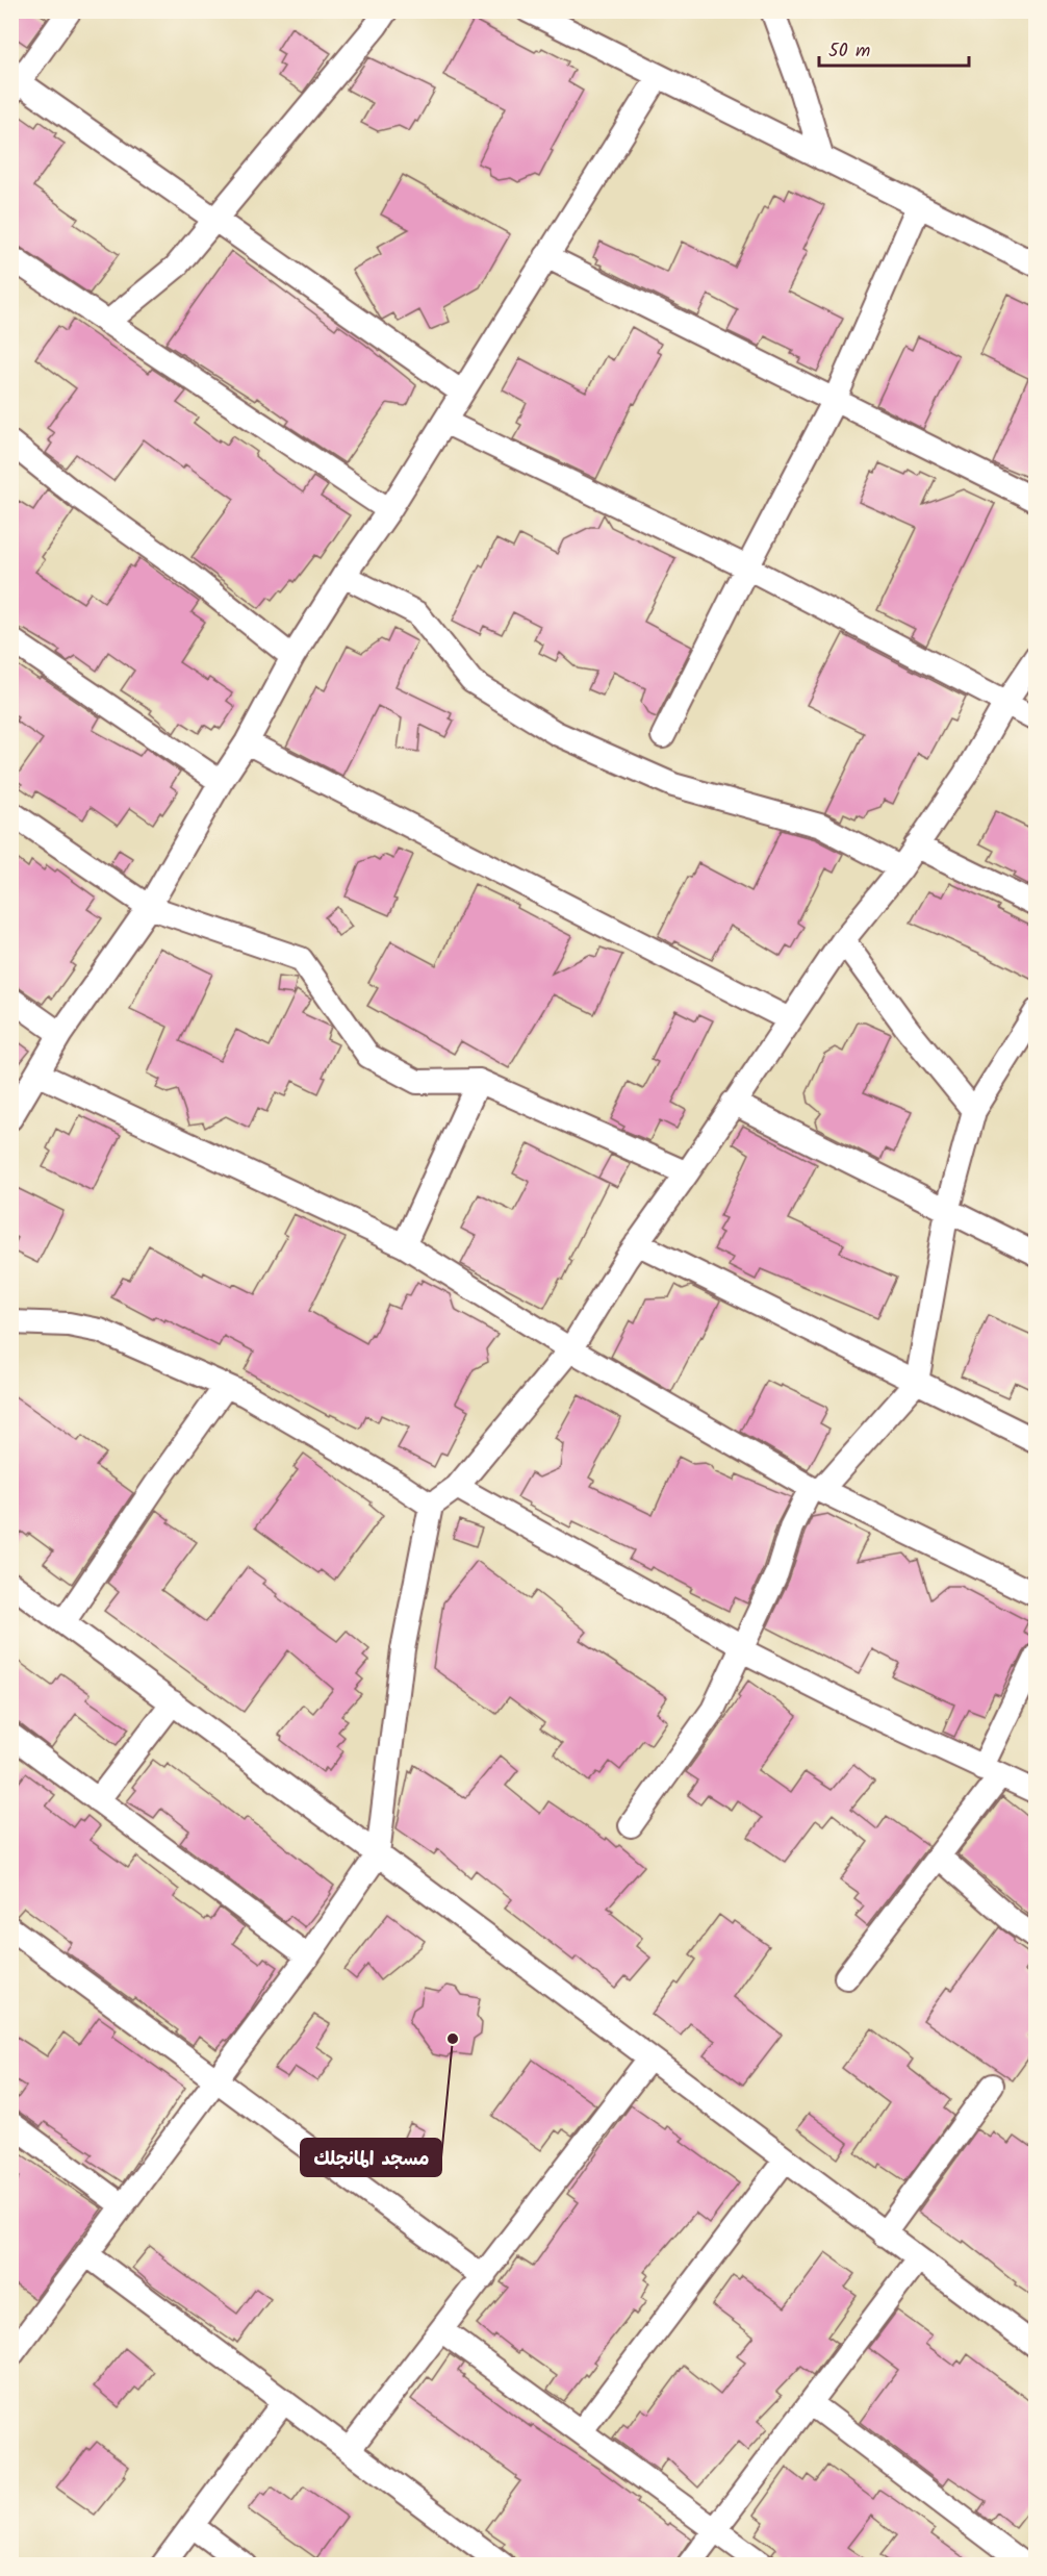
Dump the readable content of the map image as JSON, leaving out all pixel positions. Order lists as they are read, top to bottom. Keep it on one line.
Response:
{"places":["مسجد المانجلك"],"scale_bar":"50 m"}
